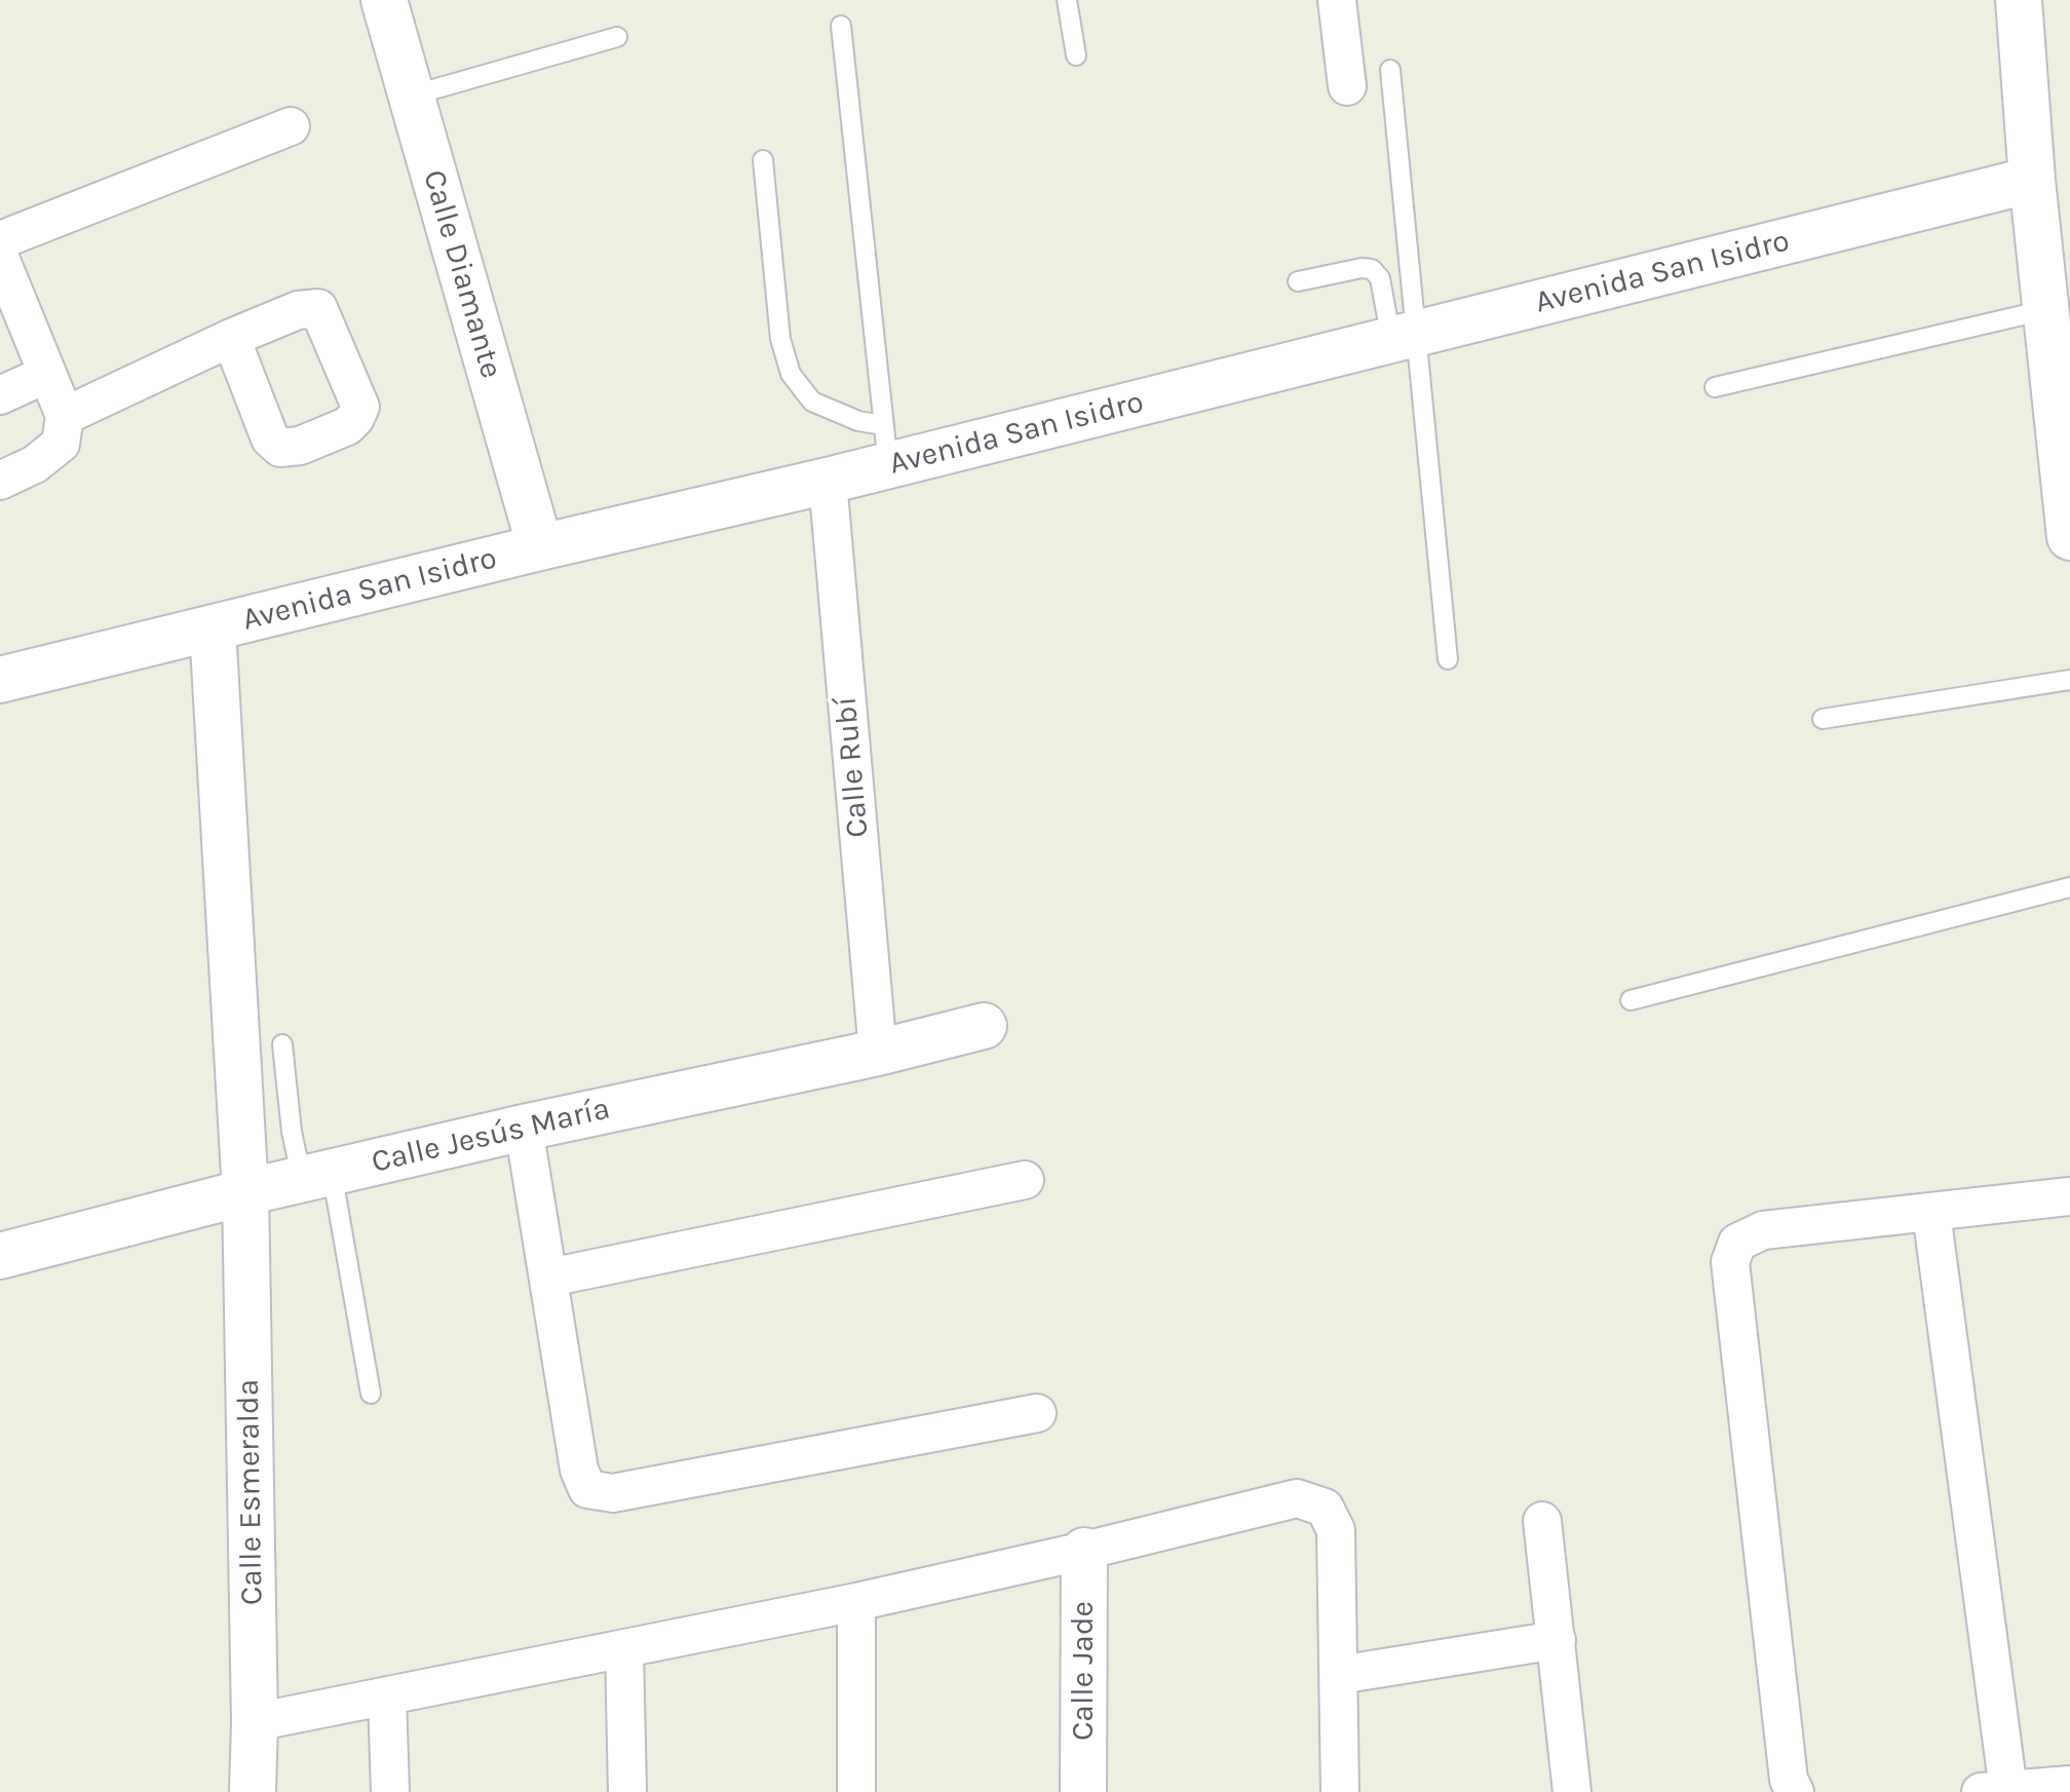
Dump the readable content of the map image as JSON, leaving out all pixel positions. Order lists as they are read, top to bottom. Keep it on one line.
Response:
{"streets":{"street":["Avenida San Isidro","Calle Diamante","Calle Rubí","Calle Jesús María","Calle Esmeralda","Calle Jade"]},"crossings":[["Avenida San Isidro","Calle Diamante"],["Avenida San Isidro","Calle Rubí"],["Avenida San Isidro","Calle Esmeralda"],["Calle Rubí","Calle Jesús María"],["Calle Jesús María","Calle Esmeralda"]]}
